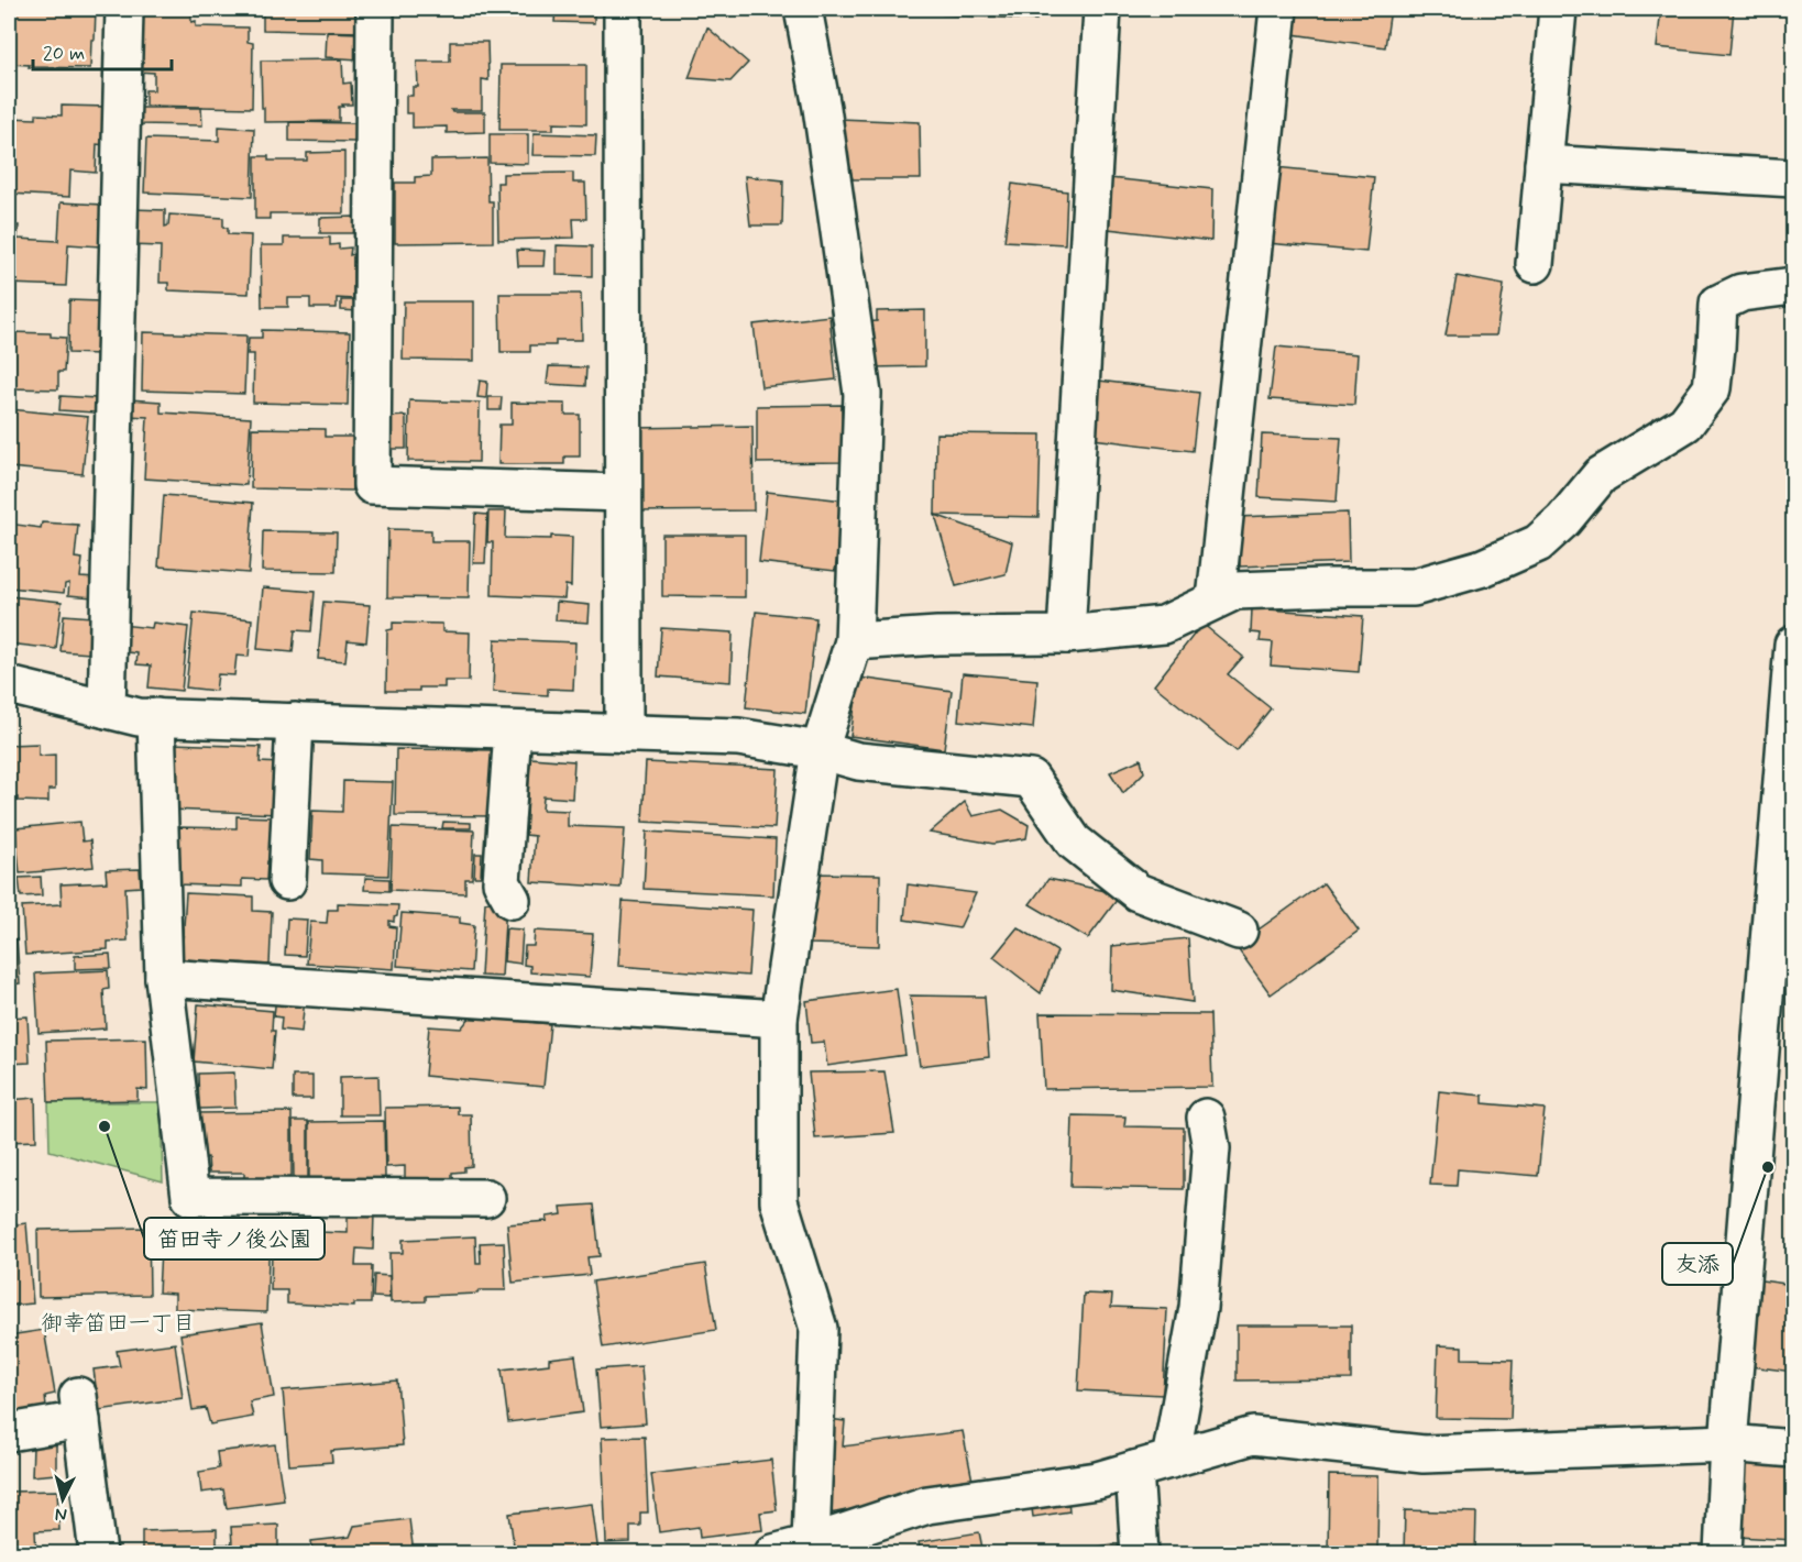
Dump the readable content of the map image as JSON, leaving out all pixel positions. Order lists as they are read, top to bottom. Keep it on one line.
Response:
{"districts":["御幸笛田一丁目"],"places":["笛田寺ノ後公園","友添"],"scale_bar":"20 m","north":"bottom"}
